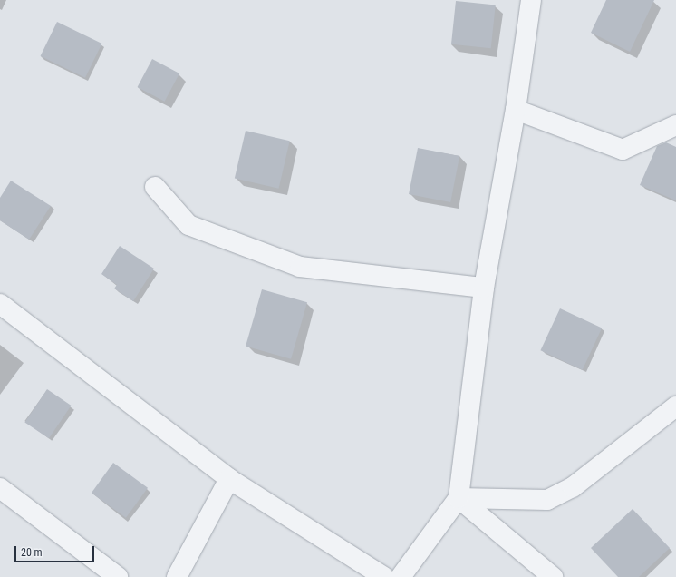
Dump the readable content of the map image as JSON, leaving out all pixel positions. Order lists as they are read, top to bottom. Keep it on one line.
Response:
{"scale_bar":"20 m"}
